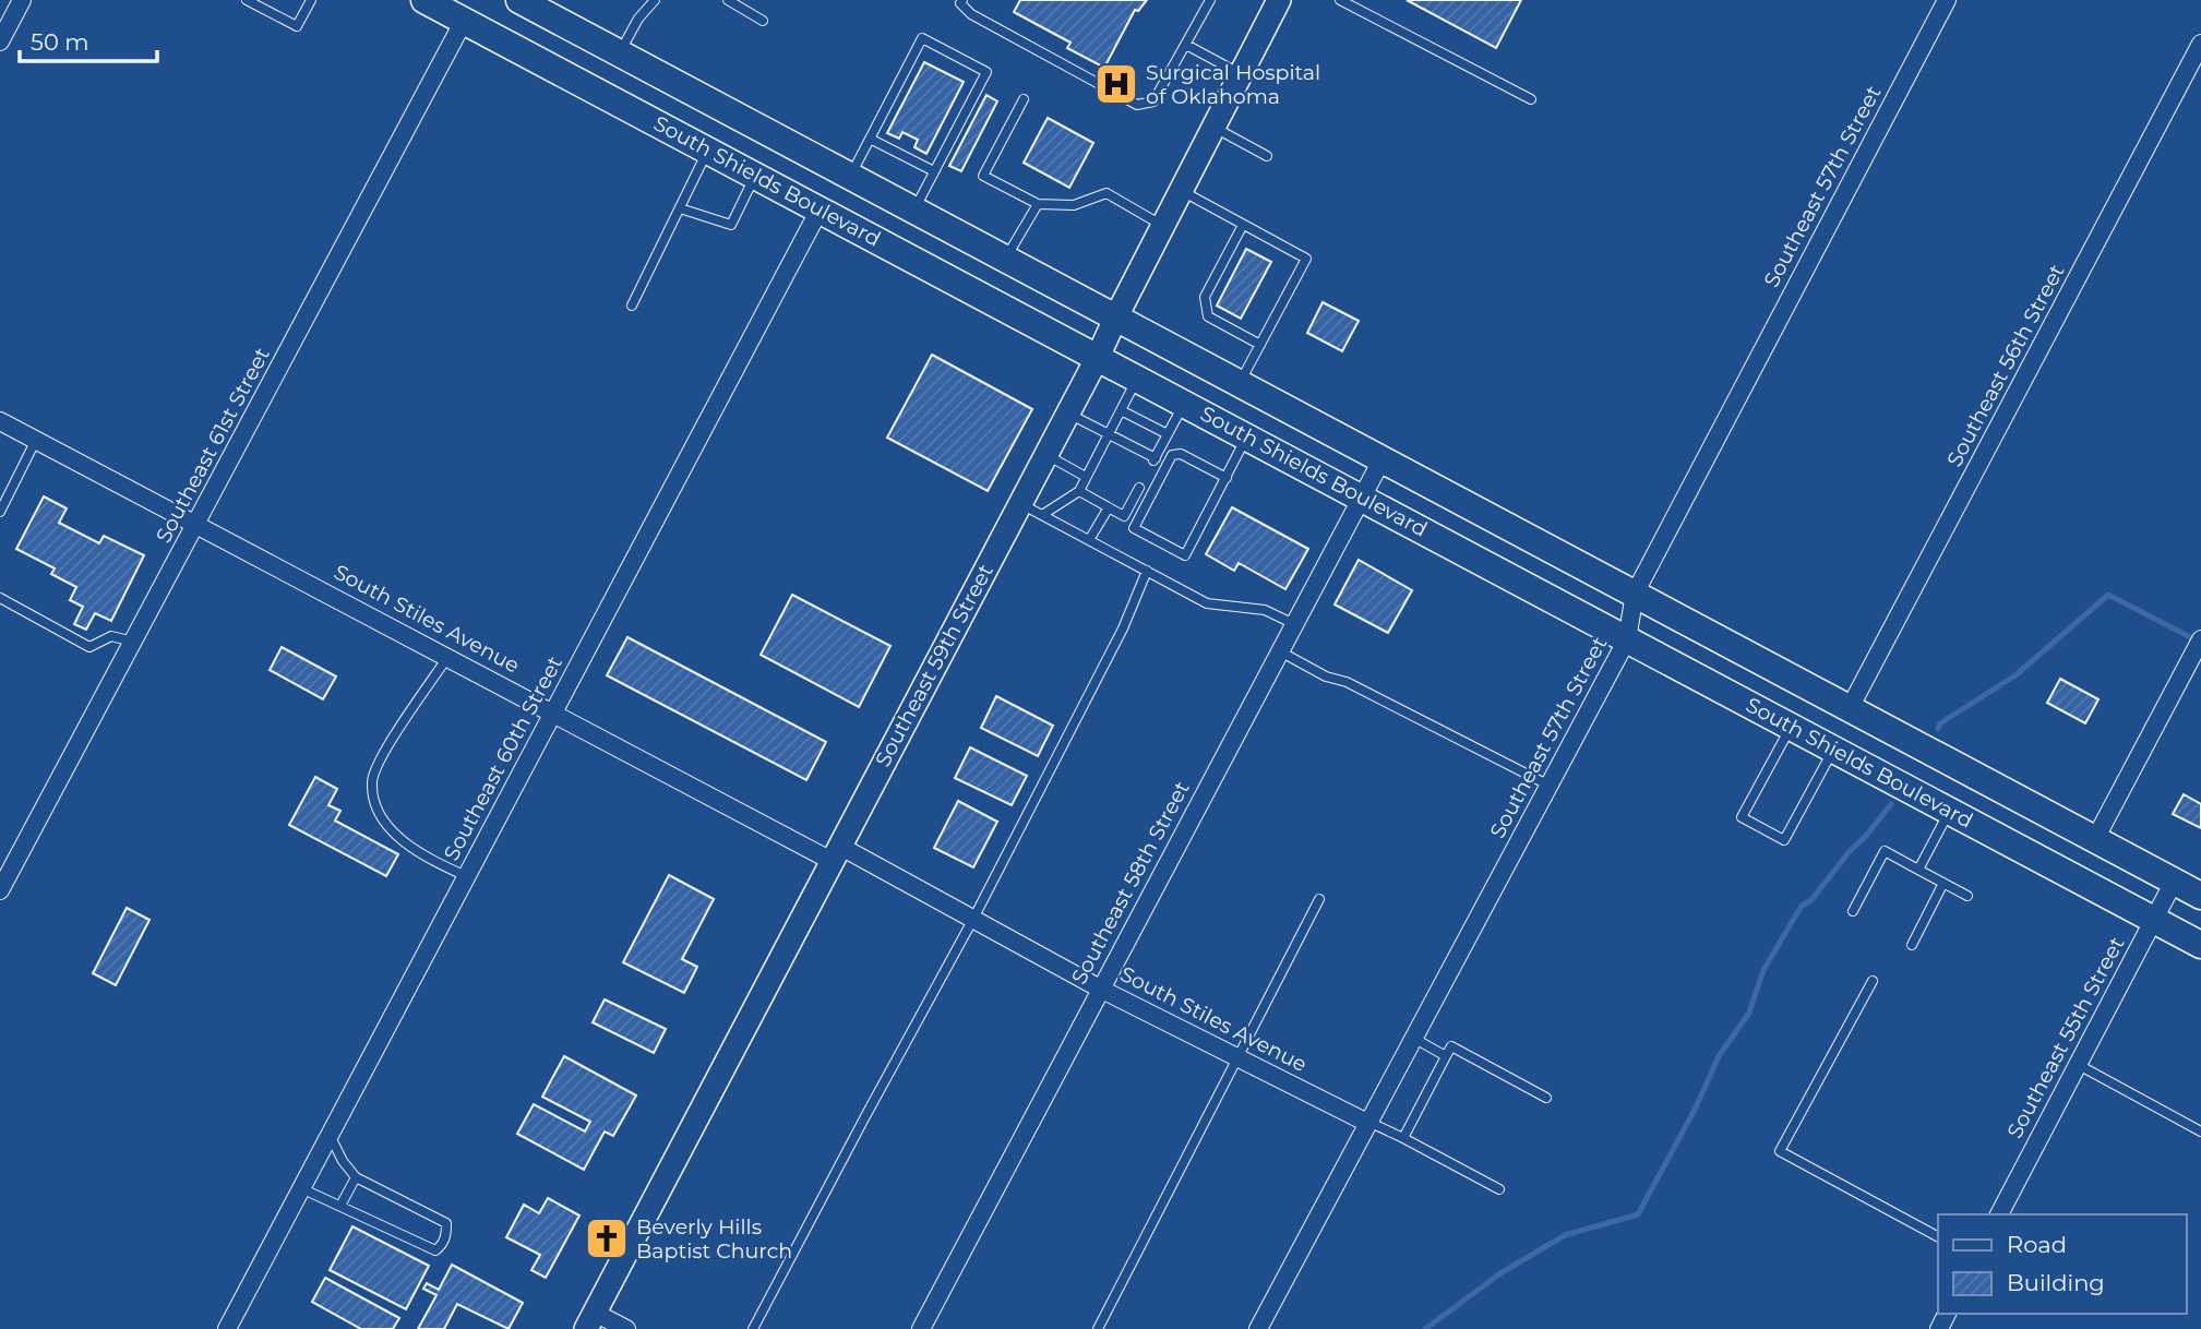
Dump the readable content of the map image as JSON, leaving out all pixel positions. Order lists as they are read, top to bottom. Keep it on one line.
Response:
{"streets":{"main road":["South Shields Boulevard","Southeast 59th Street"],"street":["Southeast 57th Street","Southeast 56th Street","Southeast 61st Street","South Stiles Avenue","Southeast 60th Street","Southeast 58th Street","Southeast 55th Street"]},"crossings":[["South Shields Boulevard","Southeast 57th Street"],["South Shields Boulevard","Southeast 56th Street"],["South Shields Boulevard","Southeast 61st Street"],["South Shields Boulevard","Southeast 59th Street"],["South Shields Boulevard","Southeast 60th Street"],["South Shields Boulevard","Southeast 58th Street"],["South Shields Boulevard","Southeast 55th Street"],["Southeast 57th Street","South Stiles Avenue"],["Southeast 61st Street","South Stiles Avenue"],["South Stiles Avenue","Southeast 59th Street"],["South Stiles Avenue","Southeast 60th Street"],["South Stiles Avenue","Southeast 58th Street"]],"places":{"hospital":["Surgical Hospital of Oklahoma"],"church":["Beverly Hills Baptist Church"]},"legend":["Road","Building"],"scale_bar":"50 m"}
